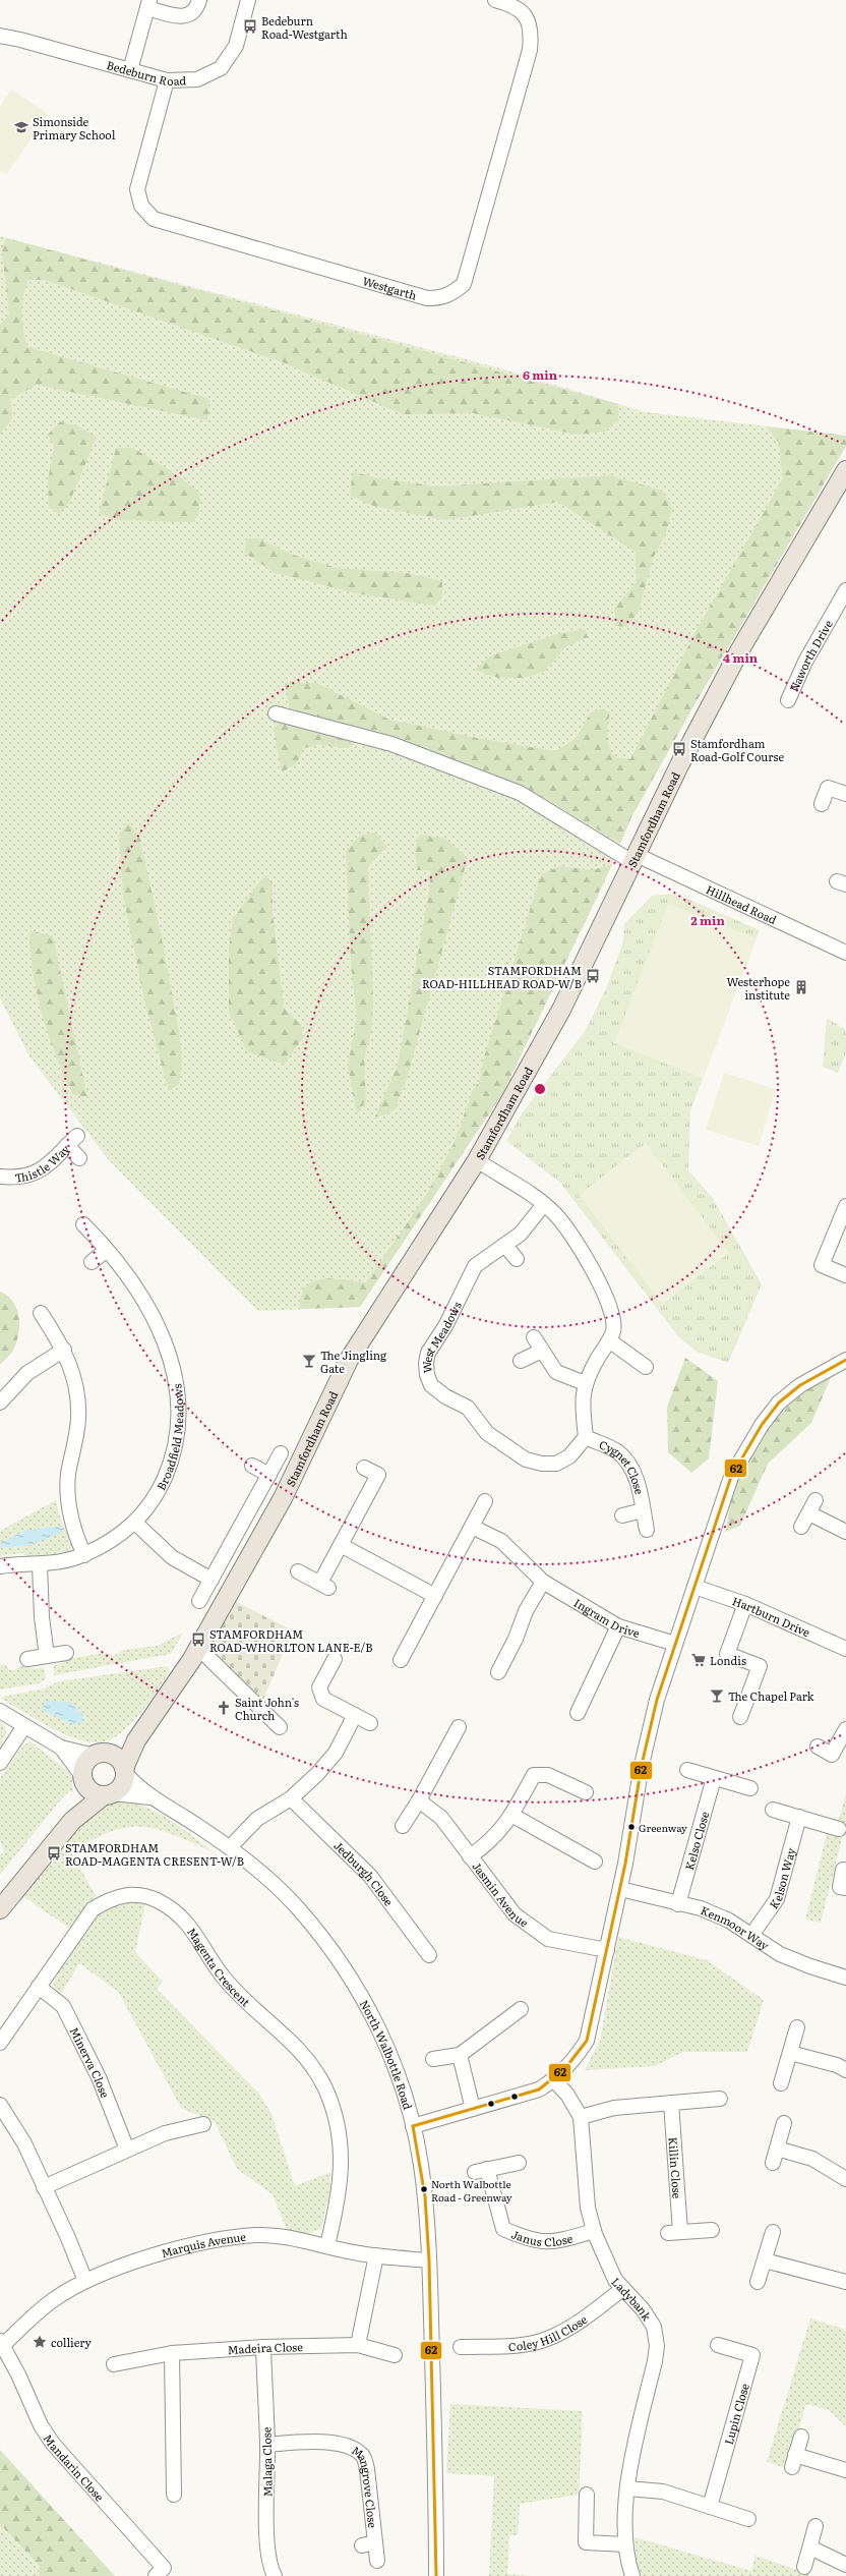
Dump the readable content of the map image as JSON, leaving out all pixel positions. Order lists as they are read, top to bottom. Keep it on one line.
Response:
{"streets":{"main road":["Stamfordham Road"],"street":["Bedeburn Road","Westgarth","Naworth Drive","Hillhead Road","Thistle Way","West Meadows","Broadfield Meadows","Cygnet Close","Hartburn Drive","Ingram Drive","Kelso Close","Jedburgh Close","Kelson Way","Jasmin Avenue","Kenmoor Way","Magenta Crescent","North Walbottle Road","Minerva Close","Killin Close","Janus Close","Marquis Avenue","Ladybank","Coley Hill Close","Madeira Close","Lupin Close","Malaga Close","Mandarin Close","Mangrove Close"]},"crossings":[["Bedeburn Road","Westgarth"],["Stamfordham Road","Hillhead Road"],["Stamfordham Road","North Walbottle Road"],["West Meadows","Cygnet Close"],["Kelso Close","Kenmoor Way"],["Kelson Way","Kenmoor Way"],["Magenta Crescent","Minerva Close"],["Magenta Crescent","Marquis Avenue"],["North Walbottle Road","Marquis Avenue"],["Janus Close","Ladybank"],["Marquis Avenue","Mandarin Close"],["Ladybank","Coley Hill Close"],["Madeira Close","Malaga Close"],["Malaga Close","Mangrove Close"]],"places":{"bus stop":["Bedeburn Road-Westgarth","Stamfordham Road-Golf Course","STAMFORDHAM ROAD-HILLHEAD ROAD-W/B","STAMFORDHAM ROAD-WHORLTON LANE-E/B","STAMFORDHAM ROAD-MAGENTA CRESENT-W/B"],"school or university":["Simonside Primary School"],"building":["Westerhope institute"],"bar":["The Jingling Gate","The Chapel Park"],"supermarket":["Londis"],"church":["Saint John's Church"],"other":["Greenway","North Walbottle Road - Greenway"],"place":["colliery"]},"lines":["transit line 62"],"rings":["6 min","4 min","2 min"]}
